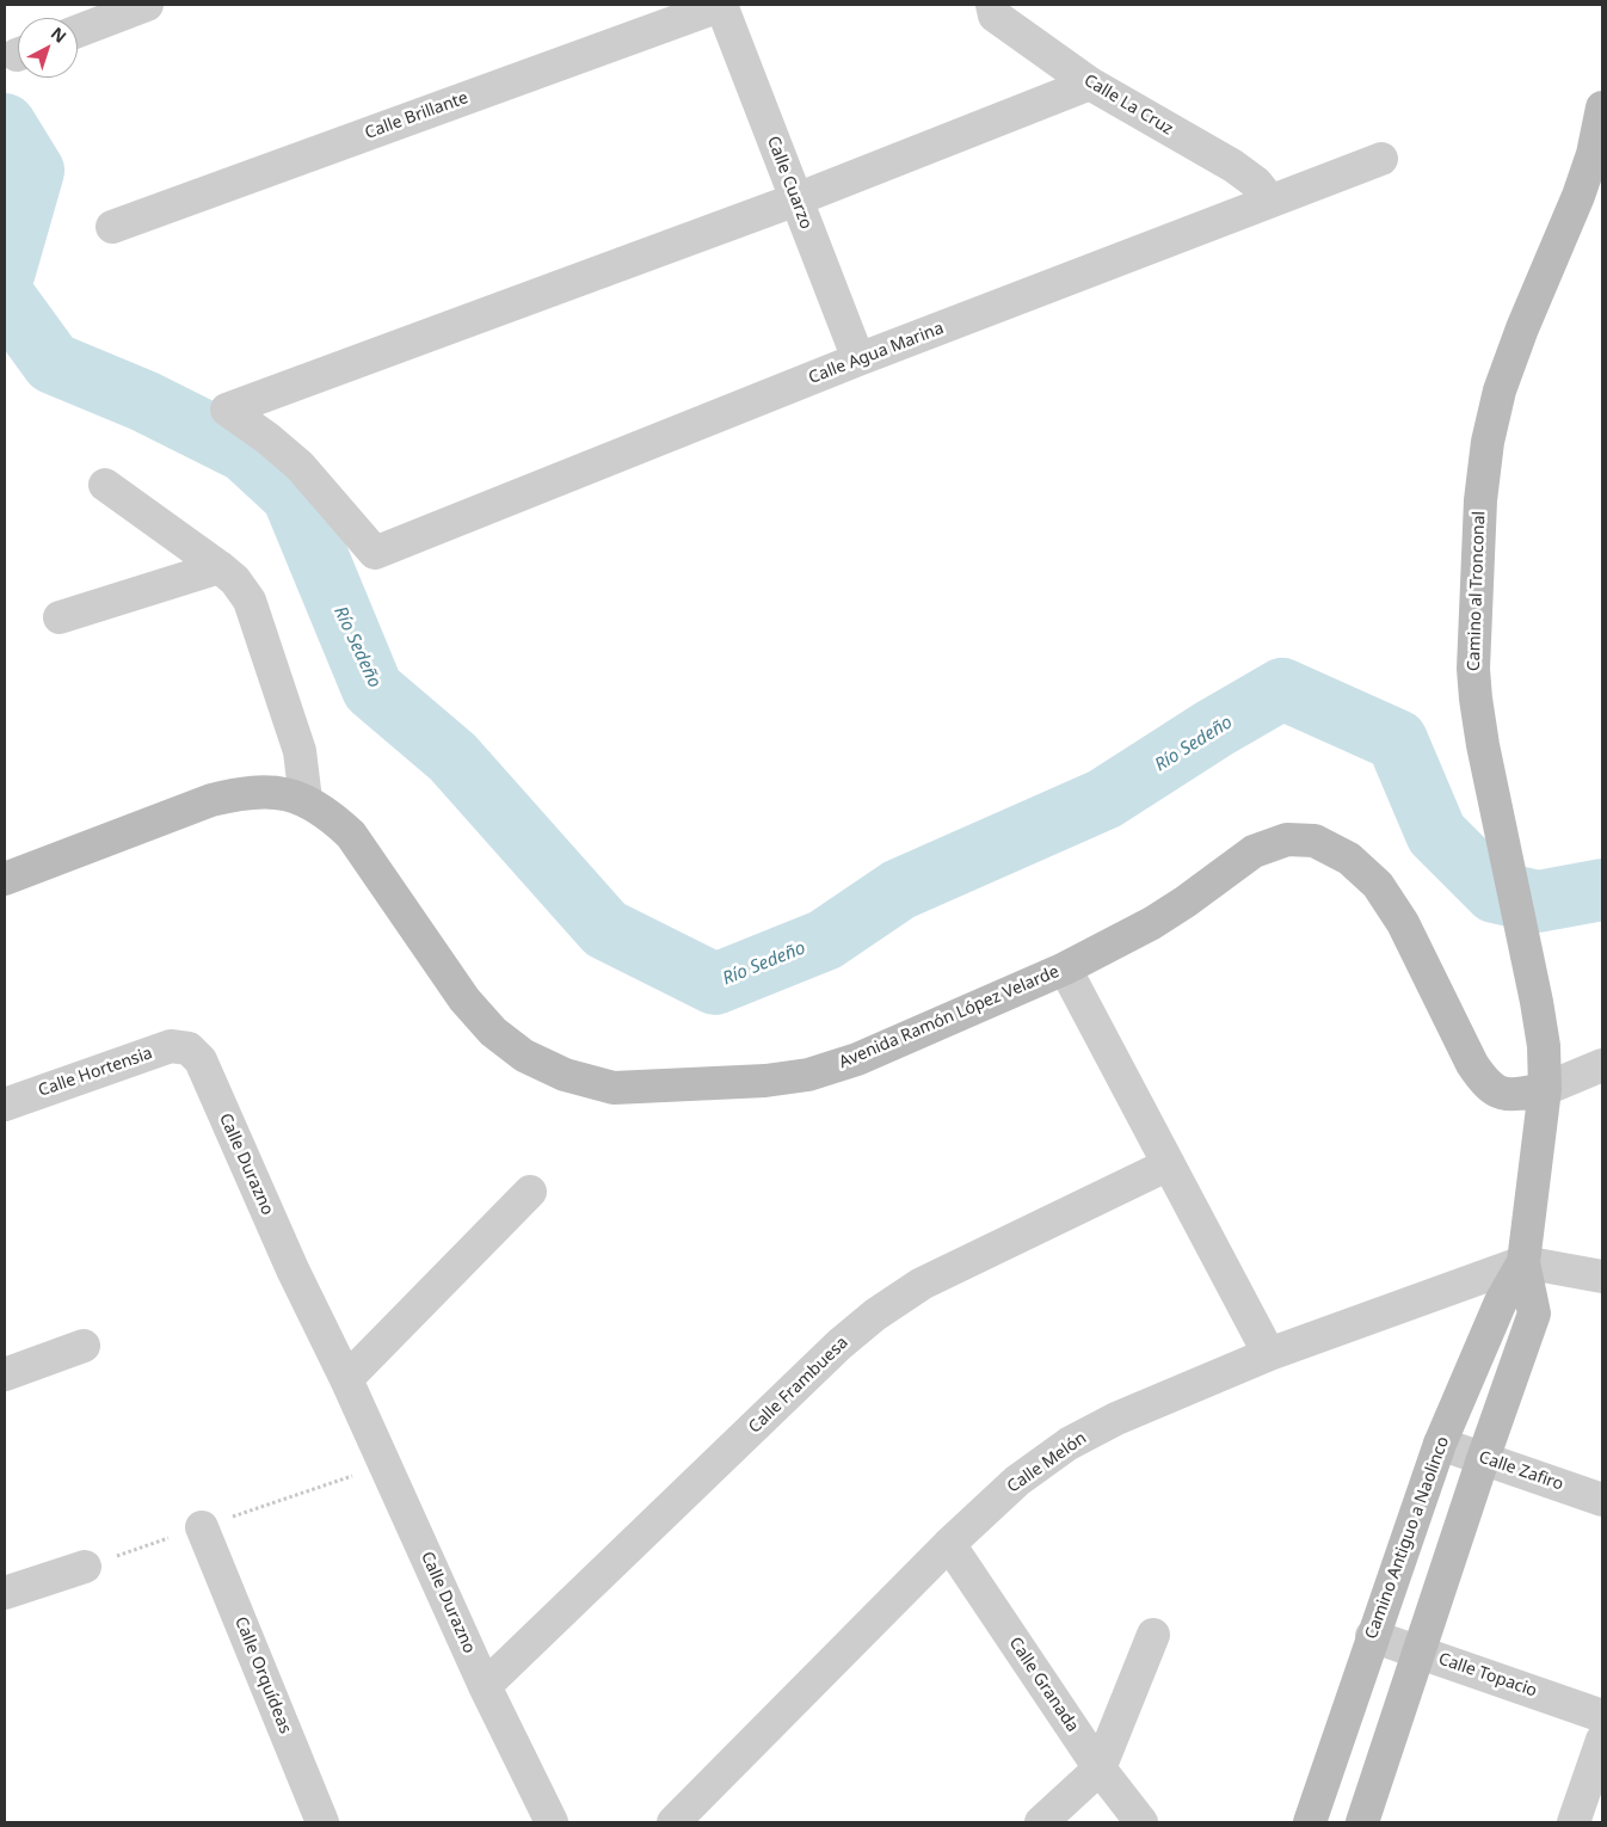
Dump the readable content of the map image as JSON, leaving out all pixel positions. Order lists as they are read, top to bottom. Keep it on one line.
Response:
{"streets":{"main road":["Camino al Tronconal","Avenida Ramón López Velarde","Camino Antiguo a Naolinco"],"street":["Calle La Cruz","Calle Brillante","Calle Cuarzo","Calle Agua Marina","Calle Hortensia","Calle Durazno","Calle Frambuesa","Calle Melón","Calle Zafiro","Calle Orquídeas","Calle Topacio","Calle Granada"]},"crossings":[["Calle La Cruz","Calle Agua Marina"],["Calle Brillante","Calle Cuarzo"],["Calle Cuarzo","Calle Agua Marina"],["Camino al Tronconal","Avenida Ramón López Velarde"],["Camino al Tronconal","Camino Antiguo a Naolinco"],["Avenida Ramón López Velarde","Camino Antiguo a Naolinco"],["Calle Hortensia","Calle Durazno"],["Calle Durazno","Calle Frambuesa"],["Calle Melón","Camino Antiguo a Naolinco"],["Calle Melón","Calle Granada"],["Calle Zafiro","Camino Antiguo a Naolinco"],["Camino Antiguo a Naolinco","Calle Topacio"]],"water":["Río Sedeño"],"north":"top right"}
